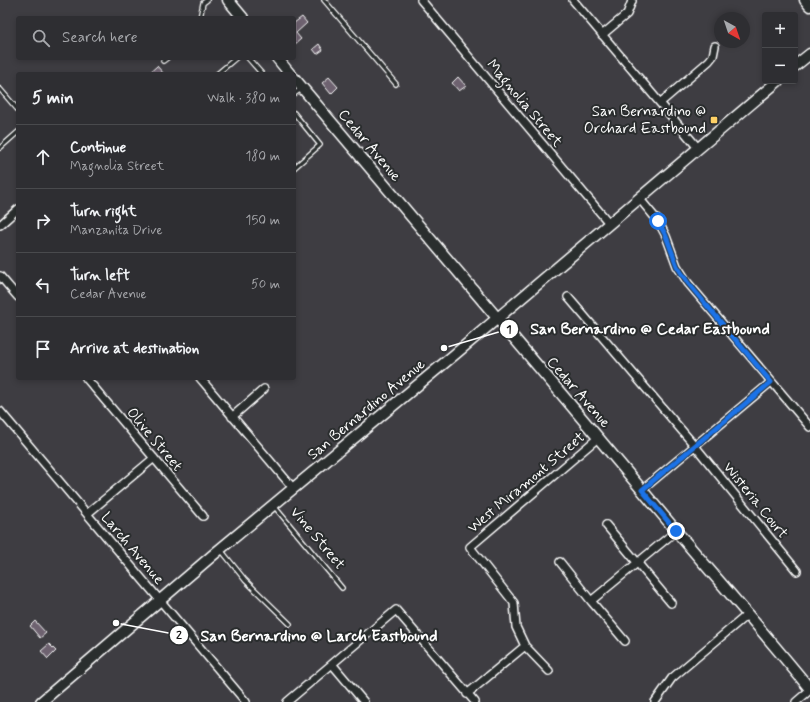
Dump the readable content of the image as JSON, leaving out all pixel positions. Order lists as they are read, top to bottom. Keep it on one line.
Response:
{"streets":{"main road":["Cedar Avenue","San Bernardino Avenue"],"street":["Magnolia Street","Olive Street","West Miramont Street","Wisteria Court","Vine Street","Larch Avenue"]},"crossings":[["Magnolia Street","San Bernardino Avenue"],["Cedar Avenue","San Bernardino Avenue"],["Cedar Avenue","West Miramont Street"],["San Bernardino Avenue","Vine Street"],["San Bernardino Avenue","Larch Avenue"]],"places":{"transit":["San Bernardino @ Orchard Eastbound"],"other":["San Bernardino @ Cedar Eastbound","San Bernardino @ Larch Eastbound"]},"north":"bottom right","page":{"map_buttons":["+","−"],"search":"Search here","heading":["5 min","Walk · 380 m"],"list":[["Continue","Magnolia Street","180 m"],["Turn right","Manzanita Drive","150 m"],["Turn left","Cedar Avenue","50 m"],"Arrive at destination"]}}
